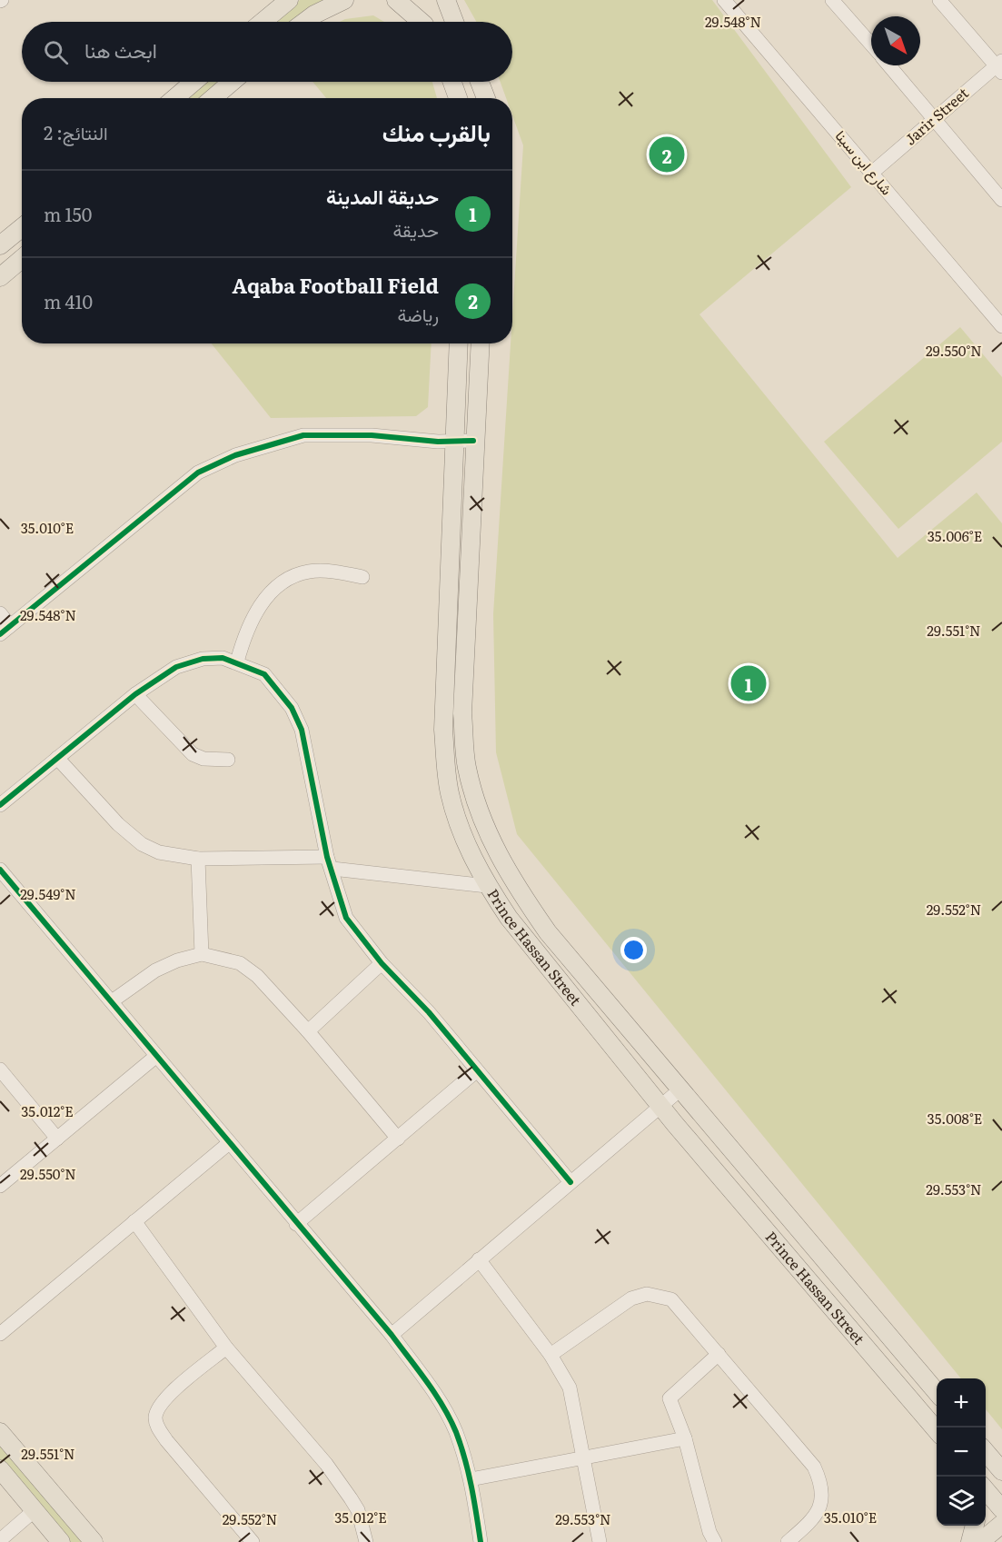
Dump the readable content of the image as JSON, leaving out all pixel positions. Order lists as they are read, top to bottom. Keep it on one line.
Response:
{"streets":{"main road":["Prince Hassan Street"],"street":["Jarir Street","شارع ابن سينا"]},"crossings":[["Jarir Street","شارع ابن سينا"]],"north":"bottom right","page":{"search":"ابحث هنا","heading":["بالقرب منك","النتائج: 2"],"pins":["2","1"],"list":[{"mark":"1","name":"حديقة المدينة","note":"حديقة","value":"150 m"},{"mark":"2","name":"Aqaba Football Field","note":"رياضة","value":"410 m"}],"map_buttons":["+","−"]},"coordinates":["29.548°N","29.550°N","35.010°E","35.006°E","29.551°N","29.549°N","29.552°N","35.012°E","35.008°E","29.553°N"]}
